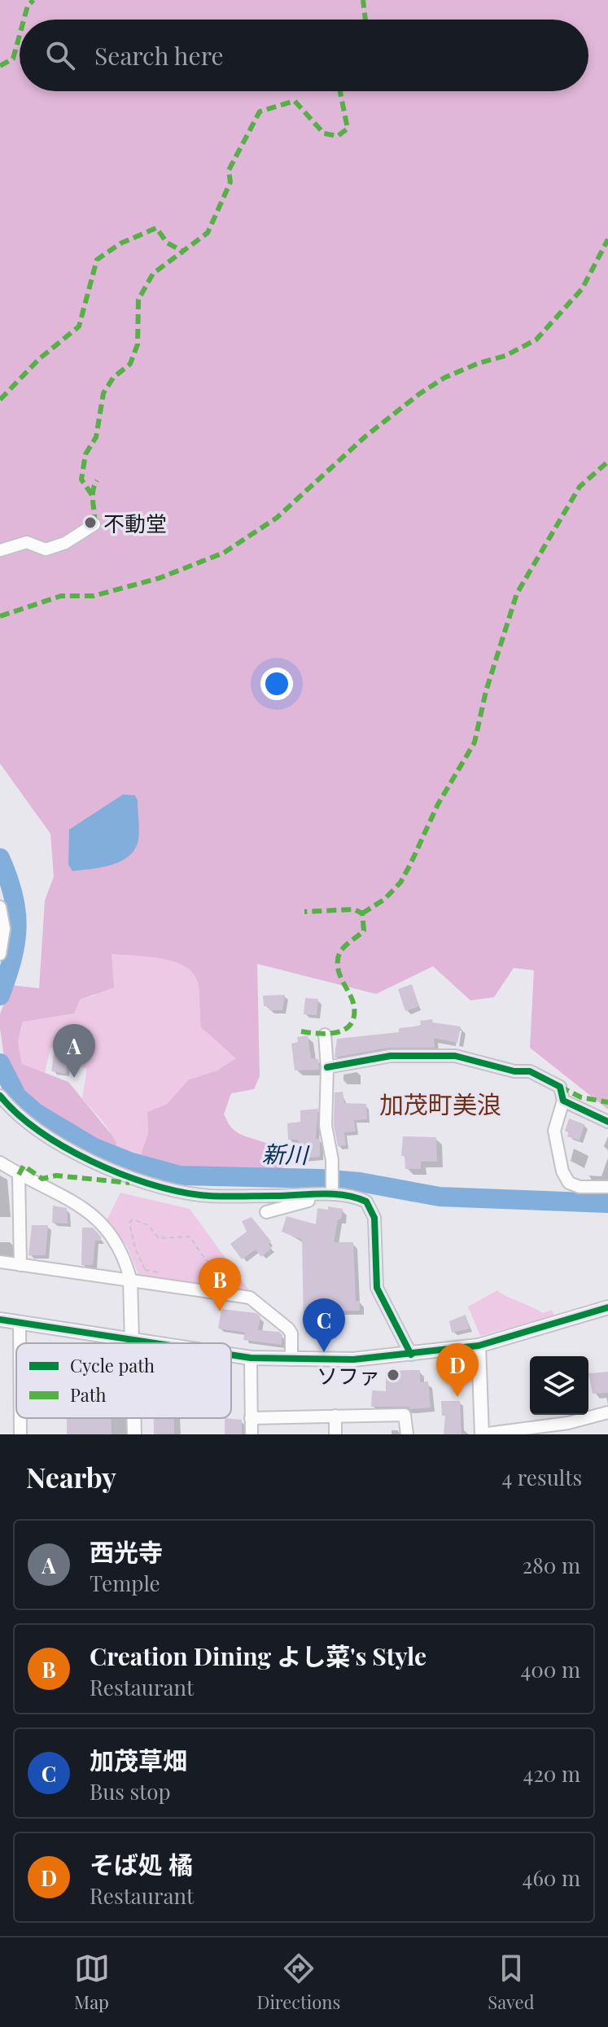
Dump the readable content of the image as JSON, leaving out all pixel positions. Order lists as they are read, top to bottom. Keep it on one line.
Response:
{"districts":["加茂町美浪"],"water":["新川"],"places":["不動堂","ソファ"],"legend":["Cycle path","Path"],"page":{"search":"Search here","pins":["A","B","C","D"],"heading":["Nearby","4 results"],"list":[{"mark":"A","name":"西光寺","note":"Temple","value":"280 m"},{"mark":"B","name":"Creation Dining よし菜's Style","note":"Restaurant","value":"400 m"},{"mark":"C","name":"加茂草畑","note":"Bus stop","value":"420 m"},{"mark":"D","name":"そば処 橘","note":"Restaurant","value":"460 m"}],"nav":["Map","Directions","Saved"]}}
